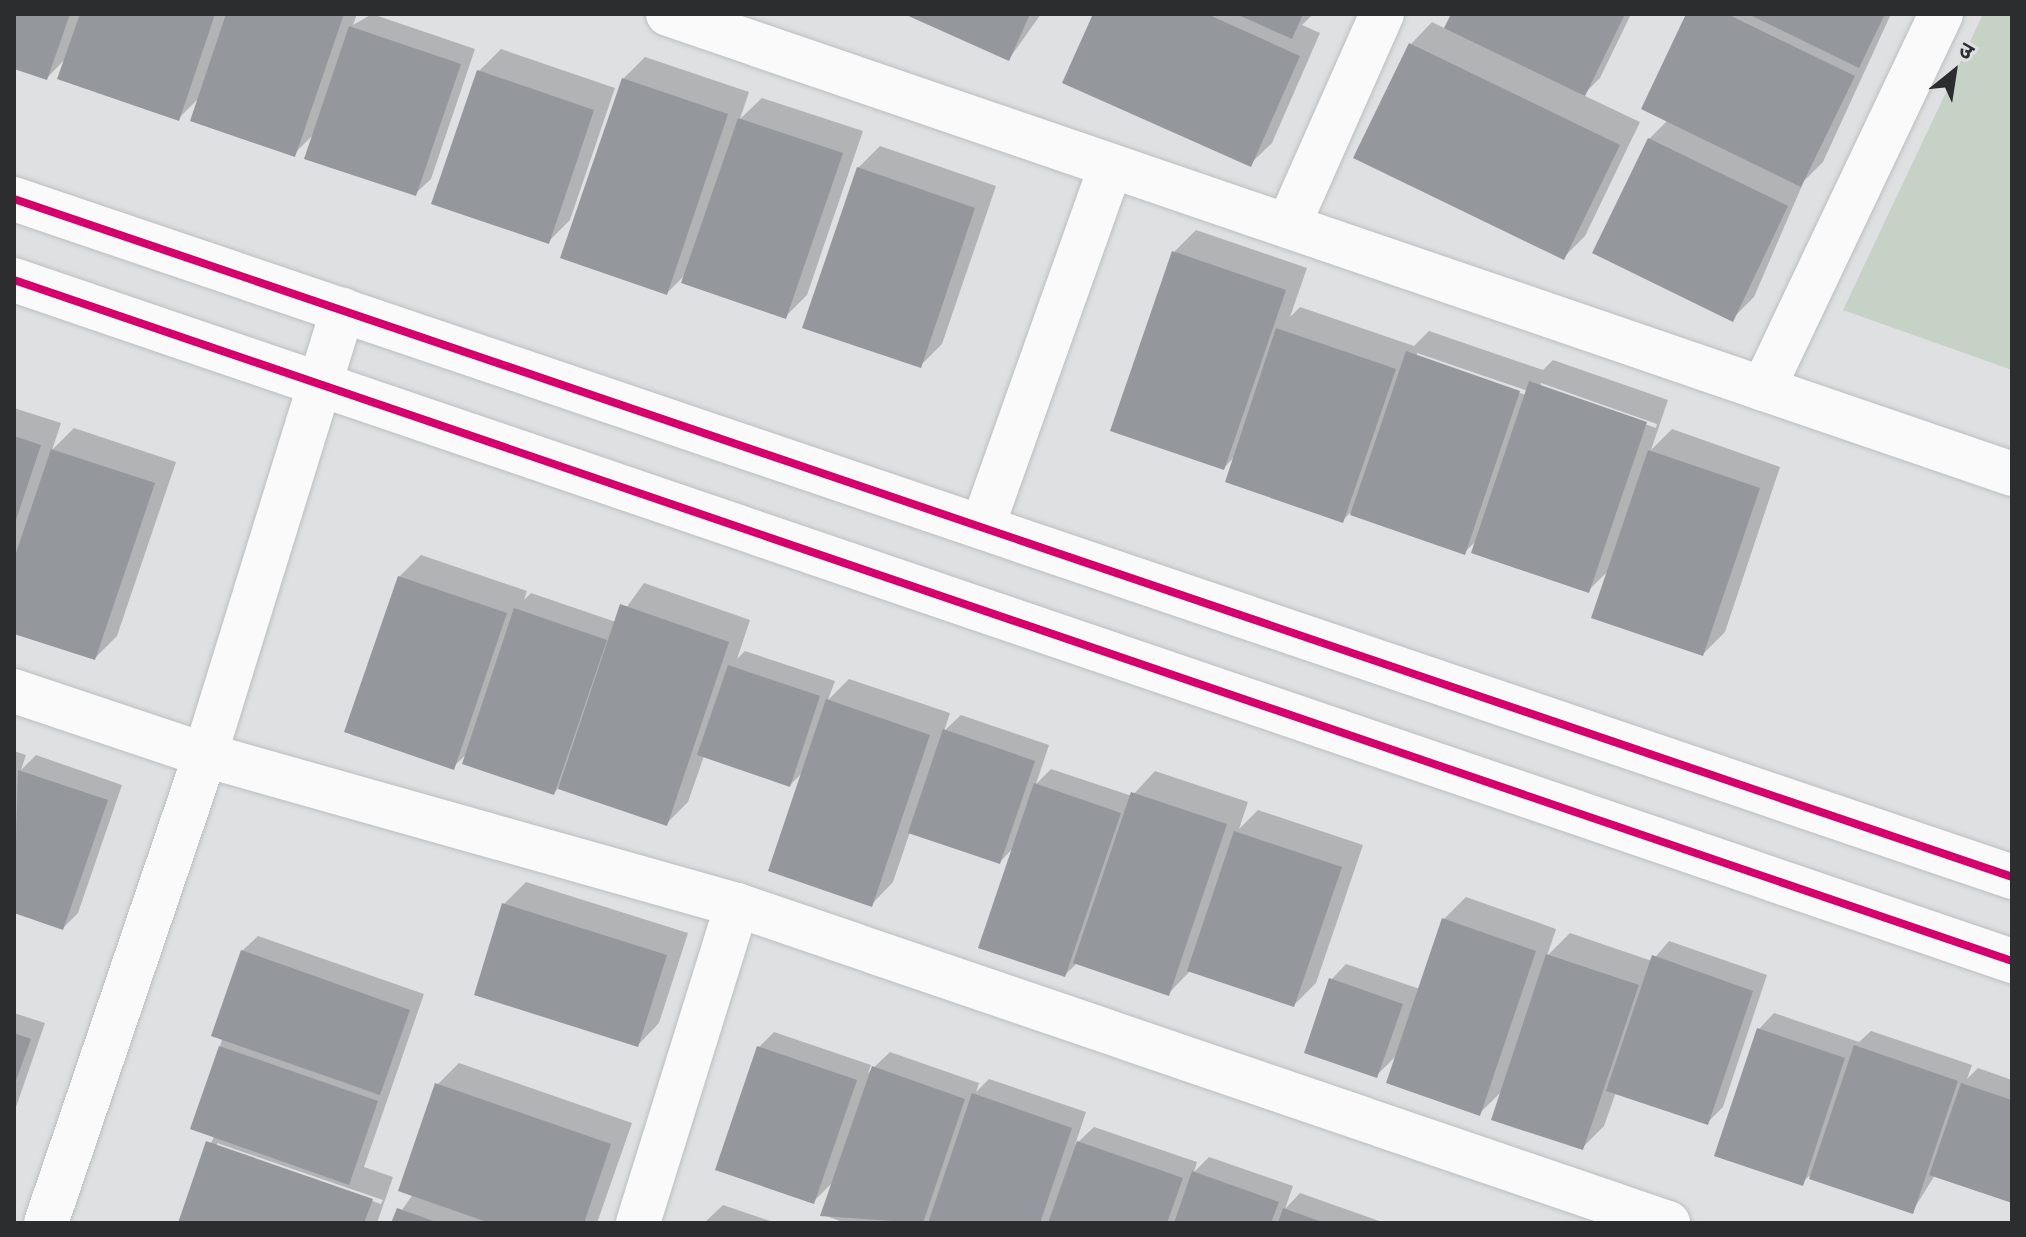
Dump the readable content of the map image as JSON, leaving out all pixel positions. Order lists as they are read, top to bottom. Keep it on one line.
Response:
{"north":"top right"}
